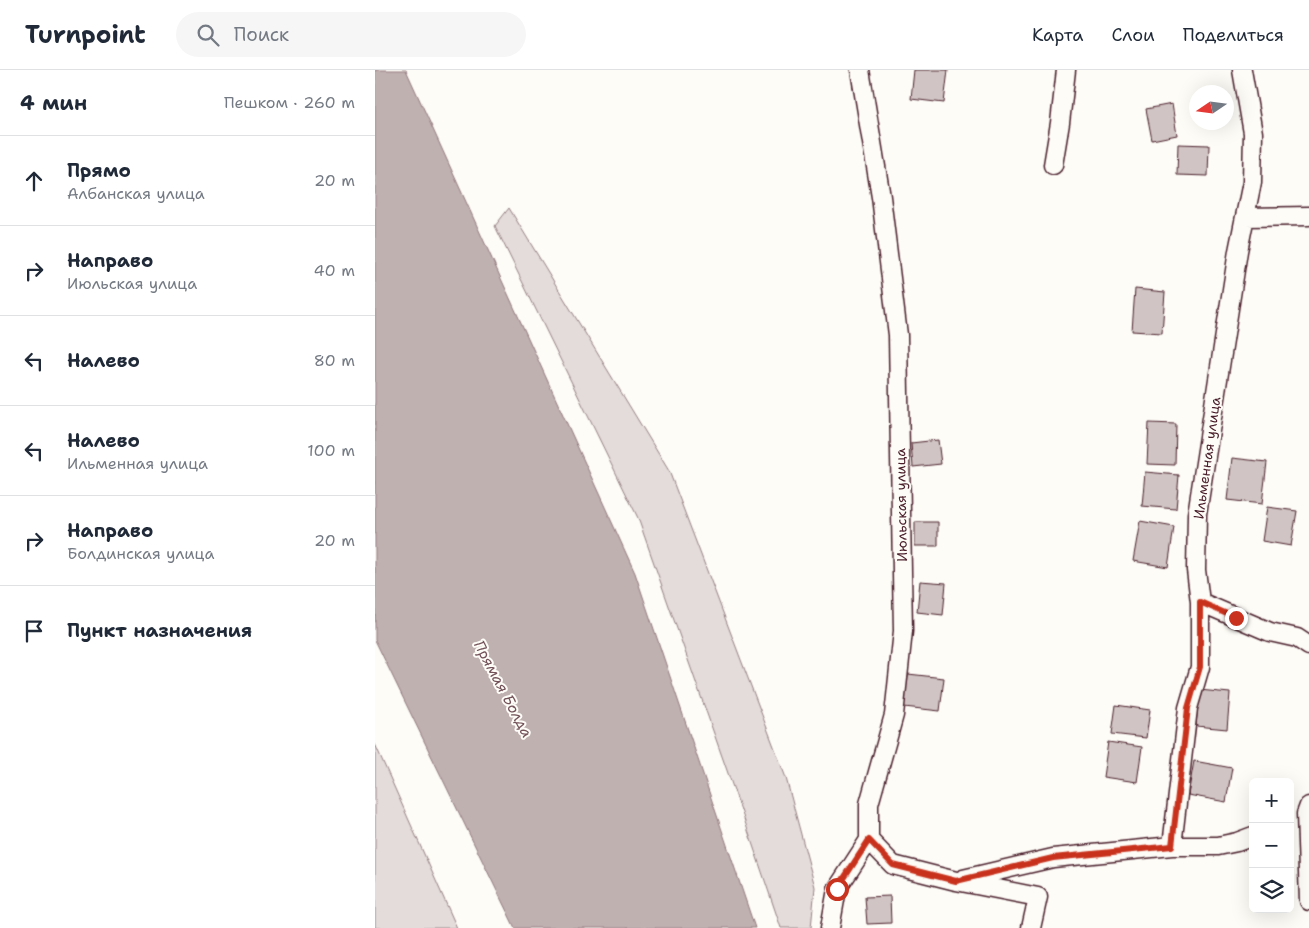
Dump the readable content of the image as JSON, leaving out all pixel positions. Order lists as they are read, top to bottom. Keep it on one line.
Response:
{"streets":{"street":["Ильменная улица","Июльская улица"]},"water":["Прямая Болда"],"north":"left","page":{"header":"Turnpoint","search":"Поиск","nav":["Карта","Слои","Поделиться"],"heading":["4 мин","Пешком · 260 m"],"list":[["Прямо","Албанская улица","20 m"],["Направо","Июльская улица","40 m"],["Налево","80 m"],["Налево","Ильменная улица","100 m"],["Направо","Болдинская улица","20 m"],"Пункт назначения"],"map_buttons":["+","−"]}}
